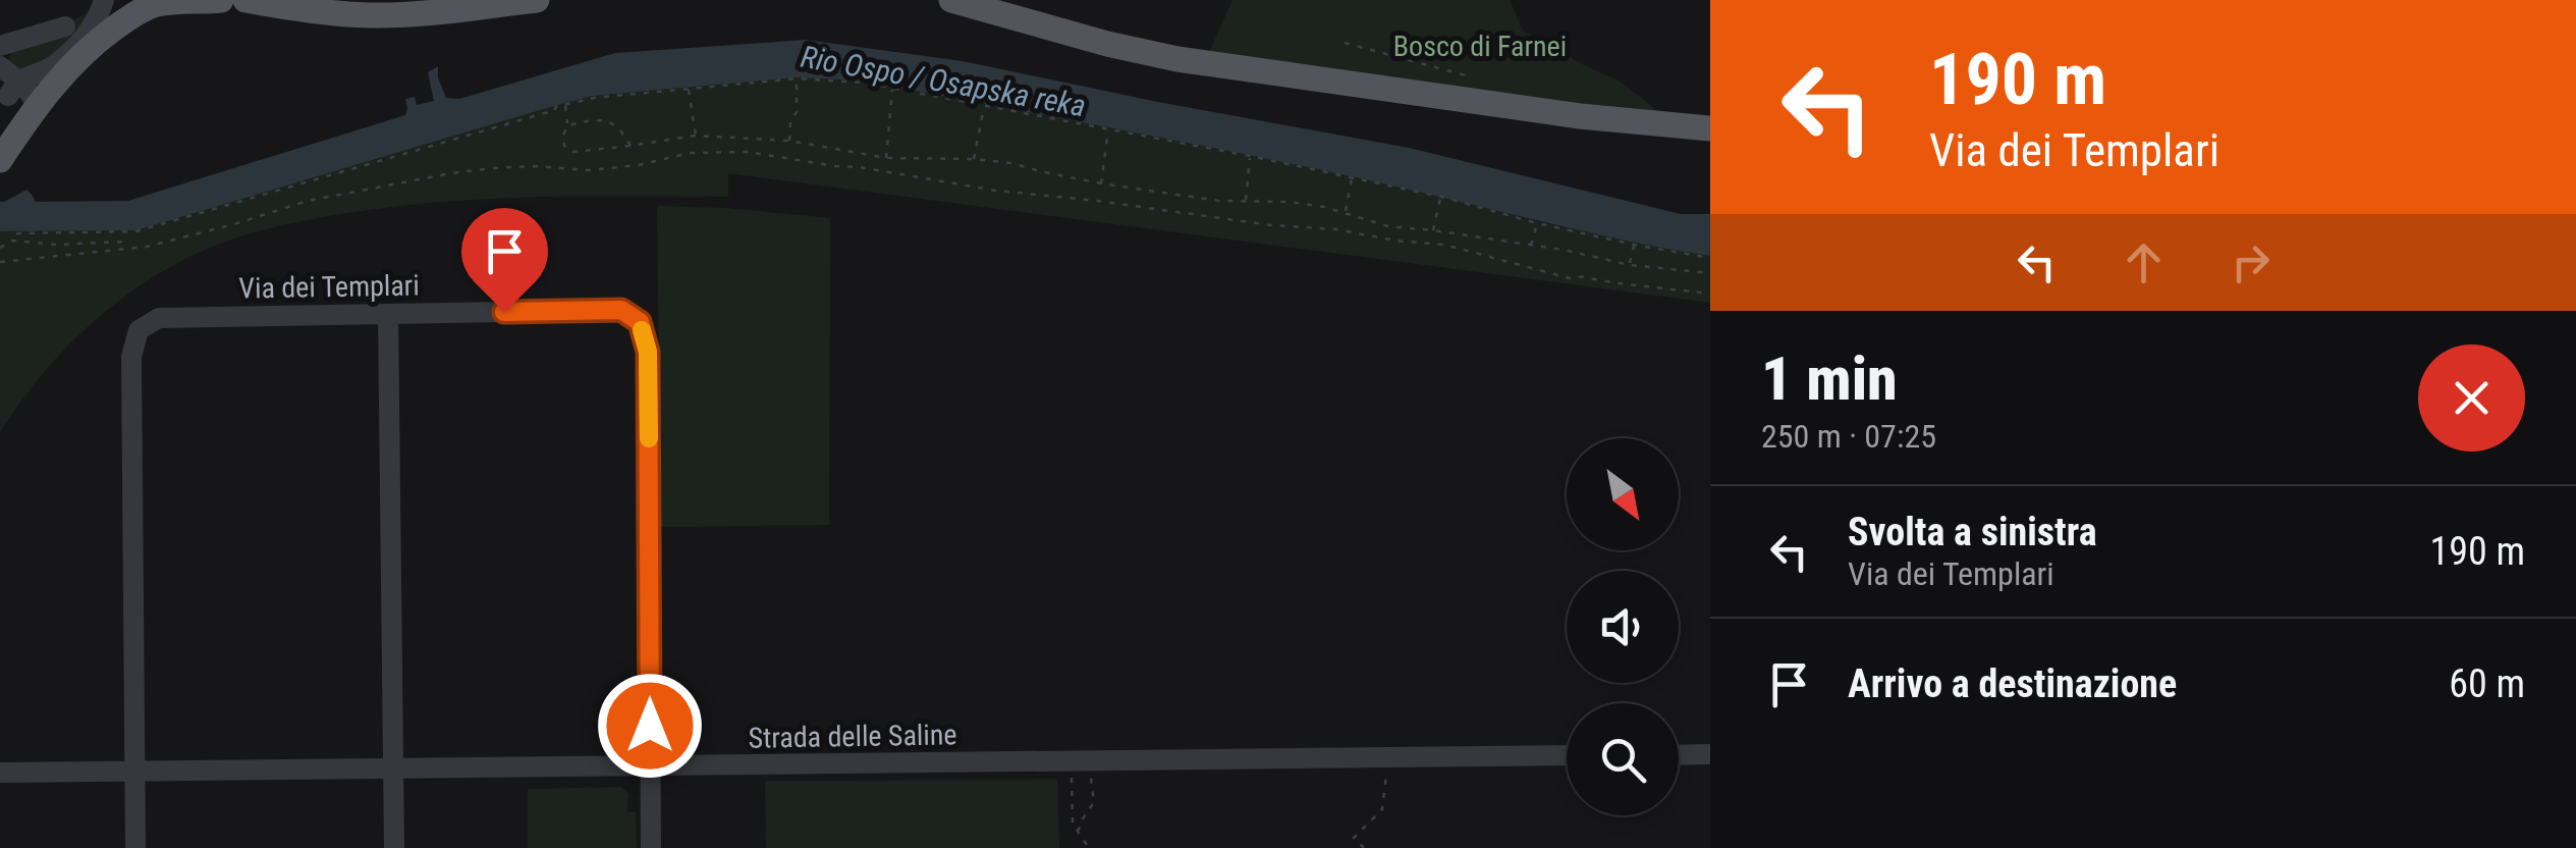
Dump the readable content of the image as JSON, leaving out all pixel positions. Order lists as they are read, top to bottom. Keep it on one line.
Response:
{"streets":{"street":["Via dei Templari","Strada delle Saline"]},"crossings":[["Via dei Templari","Strada delle Saline"]],"water":["Rio Ospo / Osapska reka"],"parks":["Bosco di Farnei"],"north":"bottom right","page":{"turn":["190 m","Via dei Templari"],"heading":["1 min","250 m · 07:25"],"list":[{"name":"Svolta a sinistra","note":"Via dei Templari","value":"190 m"},{"name":"Arrivo a destinazione","value":"60 m"}]}}
